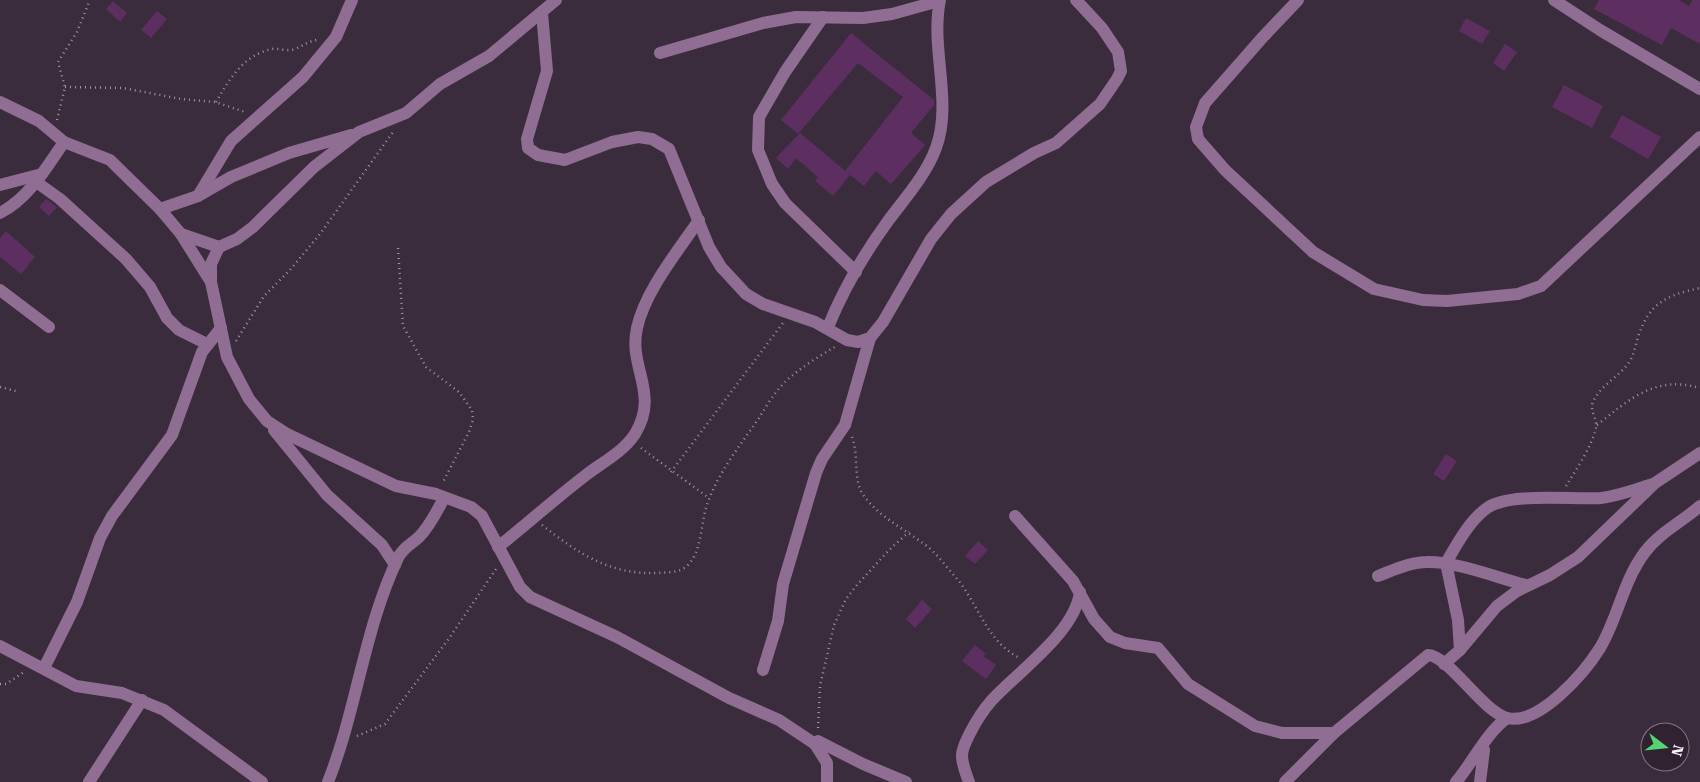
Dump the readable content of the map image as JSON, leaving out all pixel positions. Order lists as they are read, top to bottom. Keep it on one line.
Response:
{"north":"right"}
